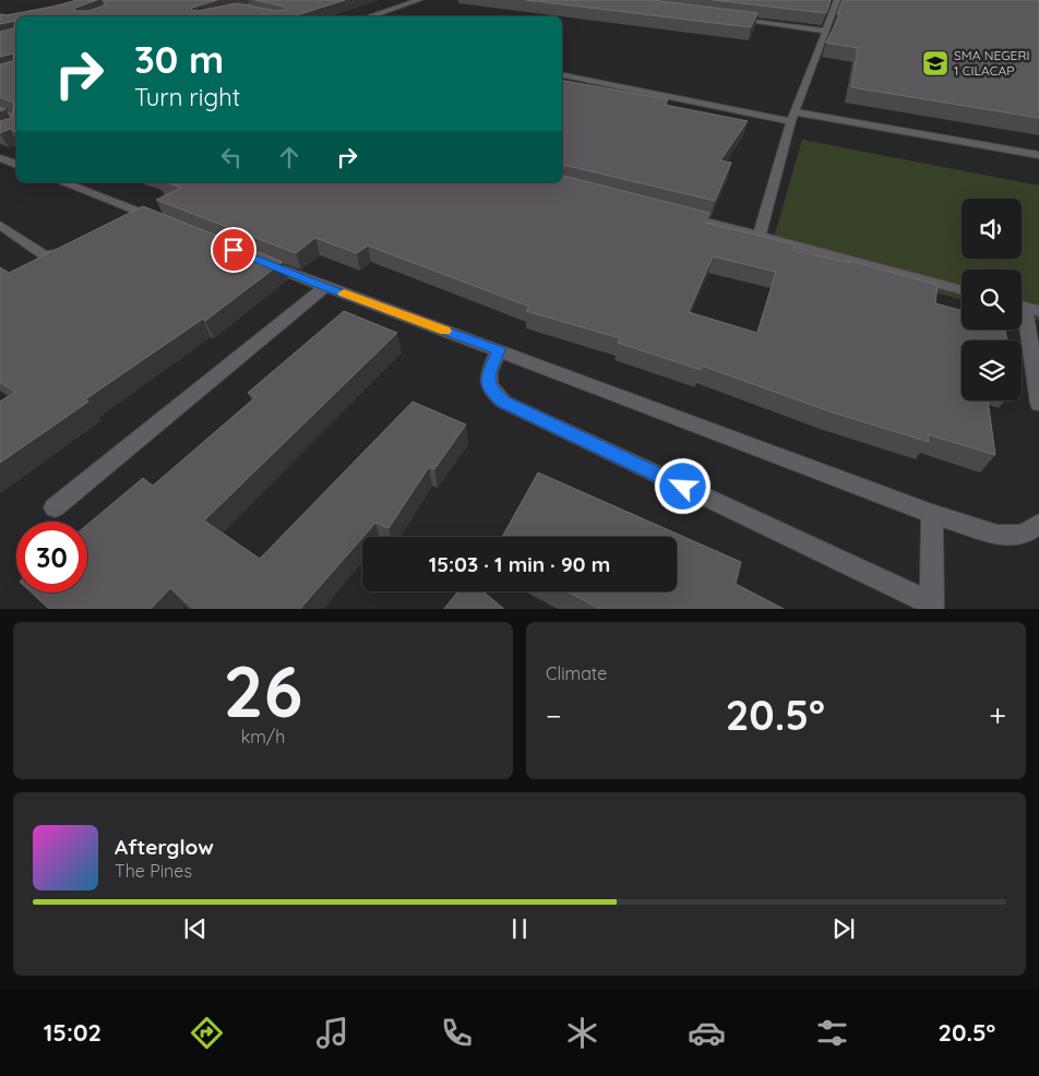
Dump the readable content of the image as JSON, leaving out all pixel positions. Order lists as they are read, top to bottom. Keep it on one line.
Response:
{"places":{"school or university":["SMA NEGERI 1 CILACAP"]},"page":{"turn":["30 m","Turn right"],"limit":"30","trip":"15:03 · 1 min · 90 m","tile":[["26","km/h"],"Climate"],"heat":["−","20.5°","+"],"song":["Afterglow","The Pines"],"tabs":["15:02","20.5°"]}}
